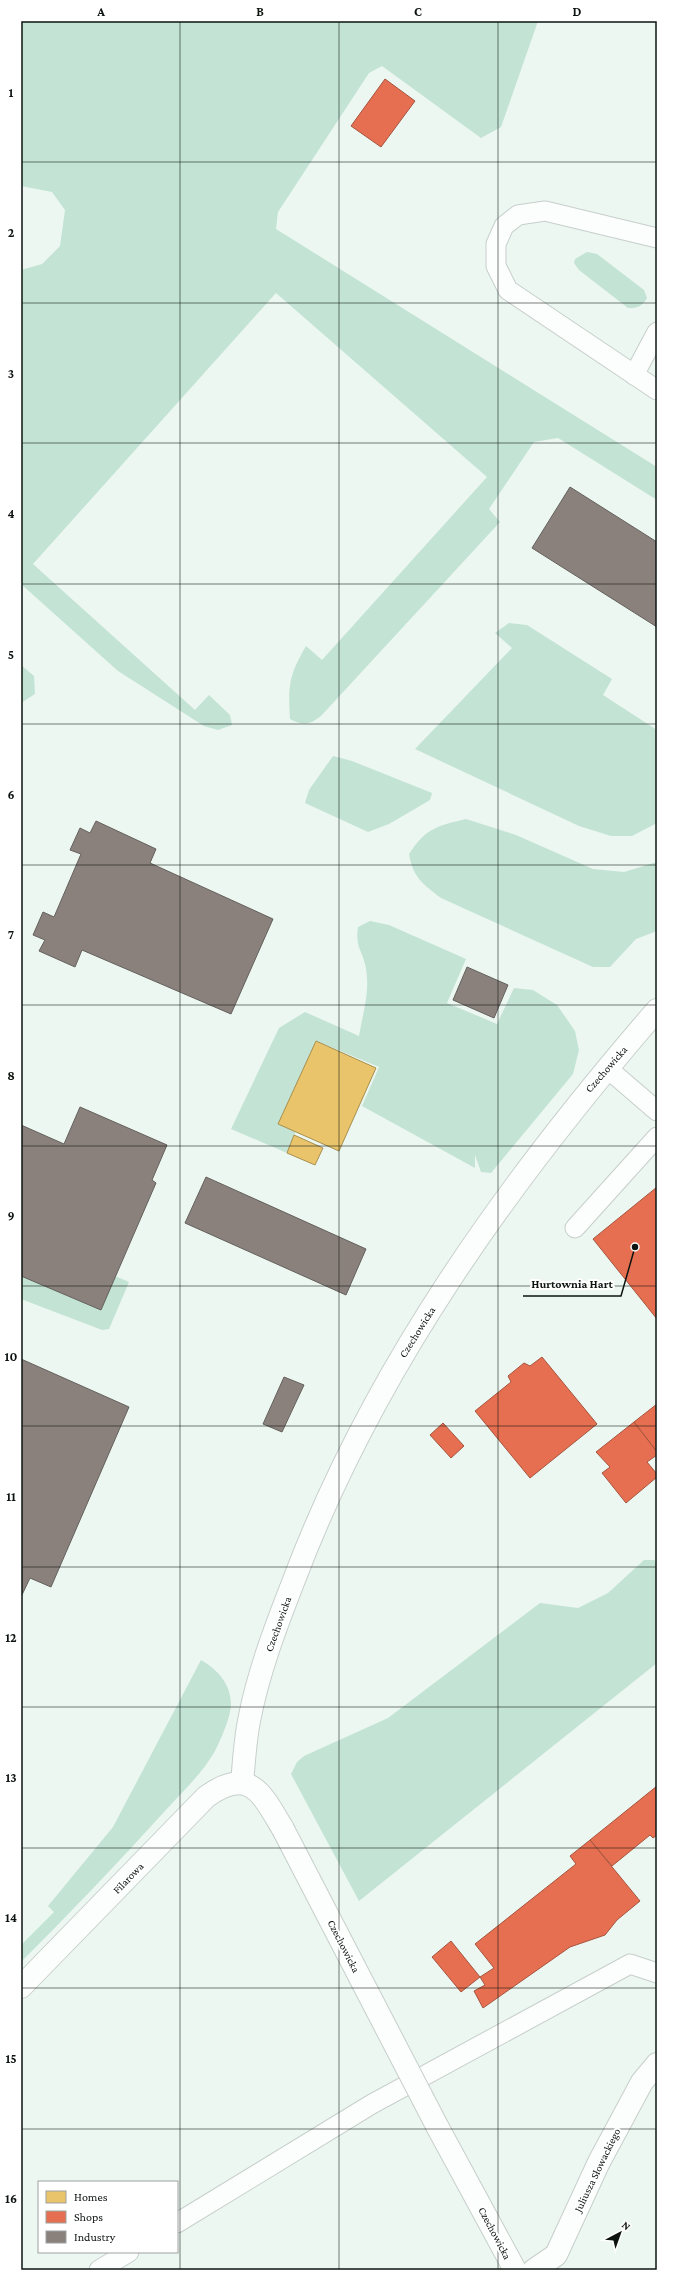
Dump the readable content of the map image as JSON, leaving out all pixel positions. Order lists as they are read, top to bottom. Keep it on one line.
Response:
{"streets":{"street":["Czechowicka","Filarowa","Juliusza Słowackiego"]},"crossings":[["Czechowicka","Filarowa"]],"places":["Hurtownia Hart"],"legend":["Homes","Shops","Industry"],"north":"top right","grid":{"columns":["A","B","C","D"],"rows":["1","2","3","4","5","6","7","8","9","10","11","12","13","14","15","16"]}}
